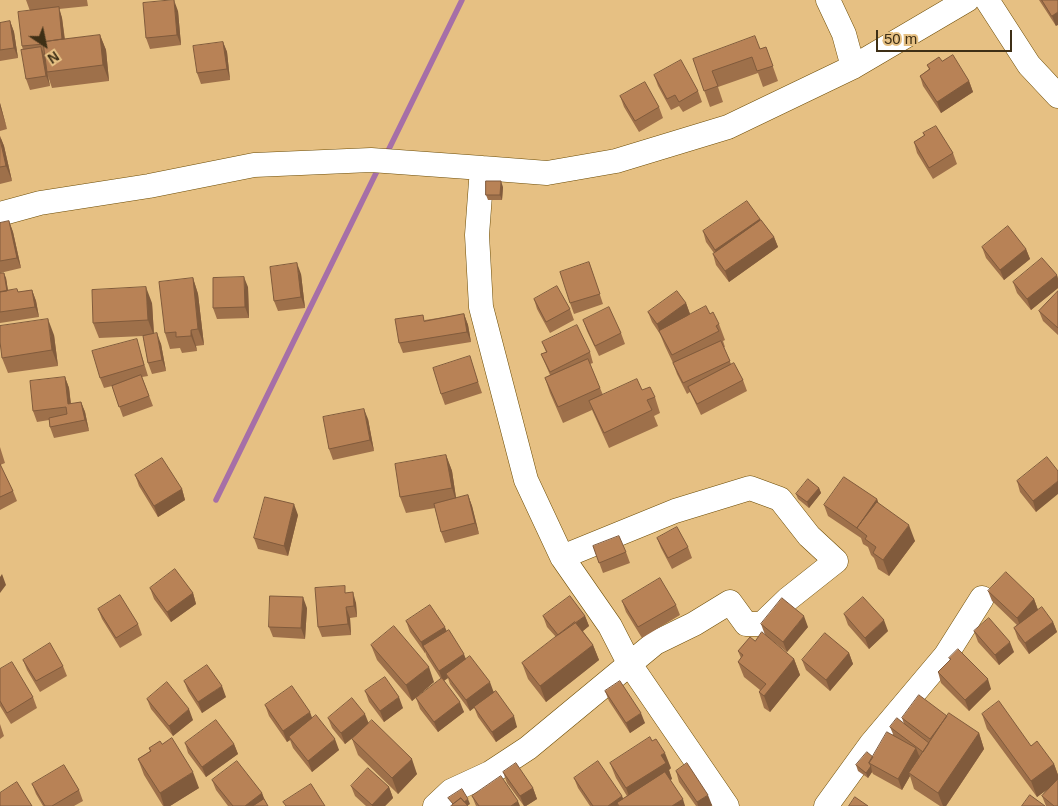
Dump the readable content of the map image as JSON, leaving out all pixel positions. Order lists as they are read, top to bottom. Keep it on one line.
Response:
{"scale_bar":"50 m","north":"bottom right"}
